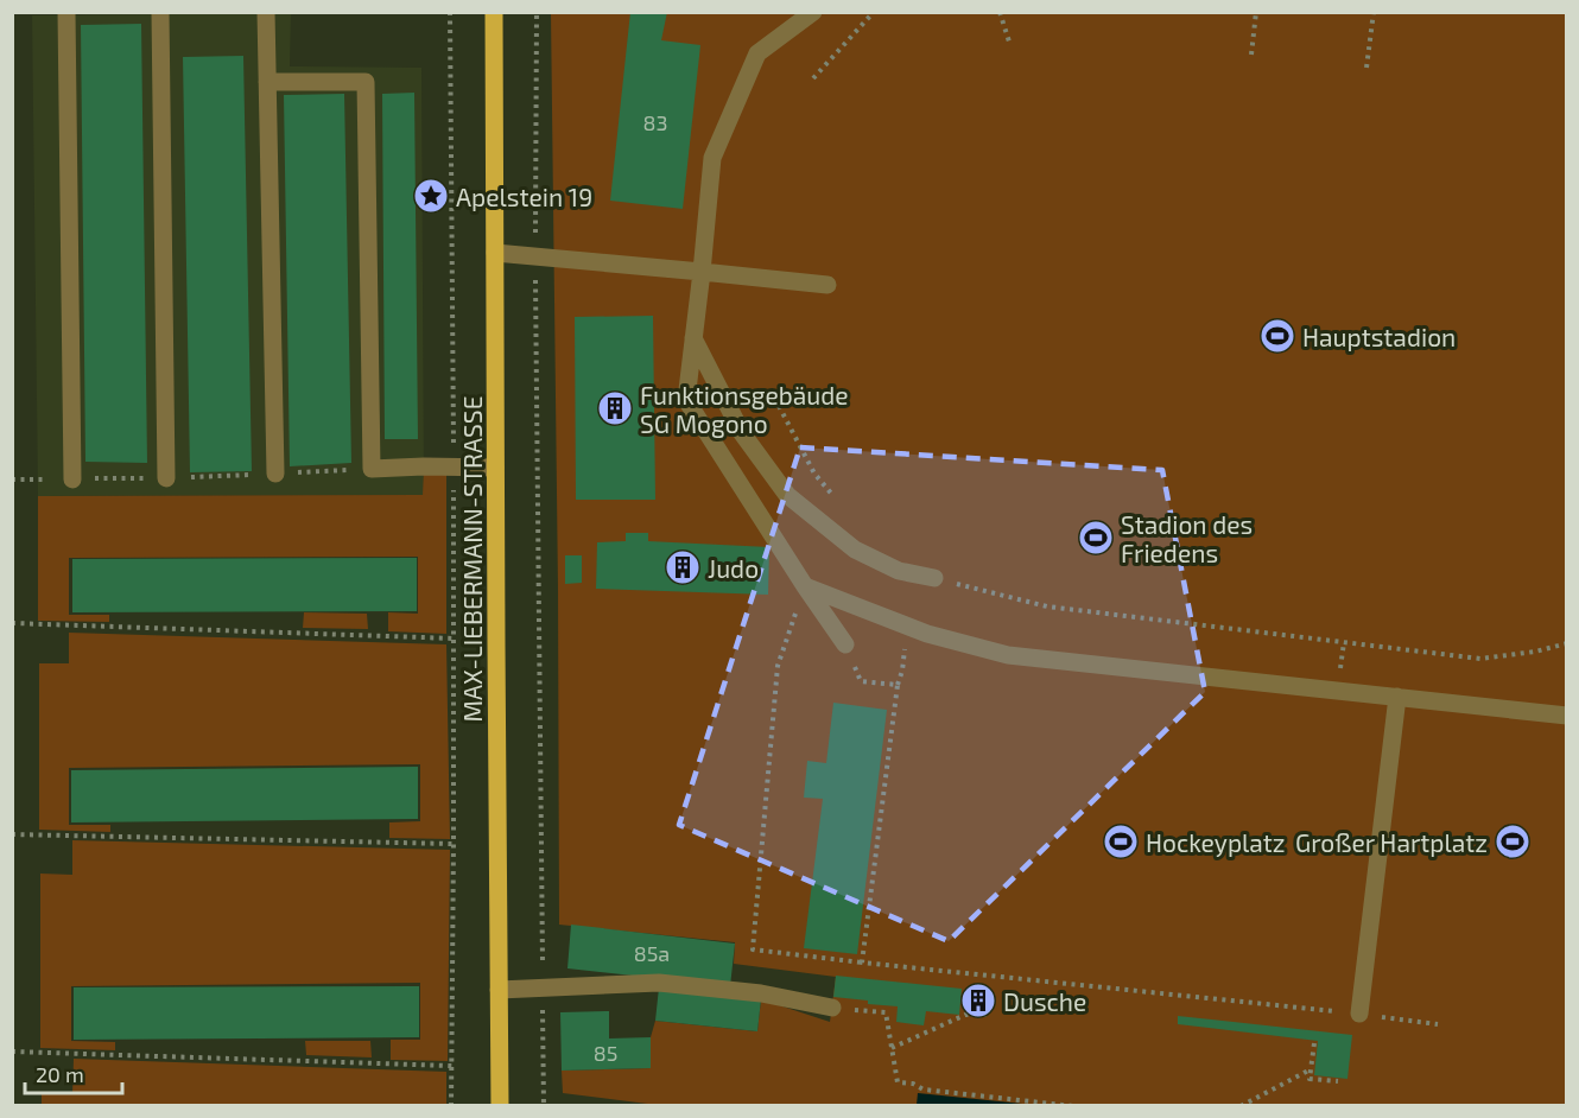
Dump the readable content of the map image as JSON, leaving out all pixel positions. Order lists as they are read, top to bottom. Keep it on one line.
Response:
{"streets":{"main road":["MAX-LIEBERMANN-STRASSE"]},"places":{"place":["Apelstein 19"],"sports":["Hauptstadion","Stadion des Friedens","Hockeyplatz","Großer Hartplatz"],"building":["Funktionsgebäude SG Mogono","Judo","Dusche"]},"house_numbers":["83","85a","85"],"scale_bar":"20 m"}
